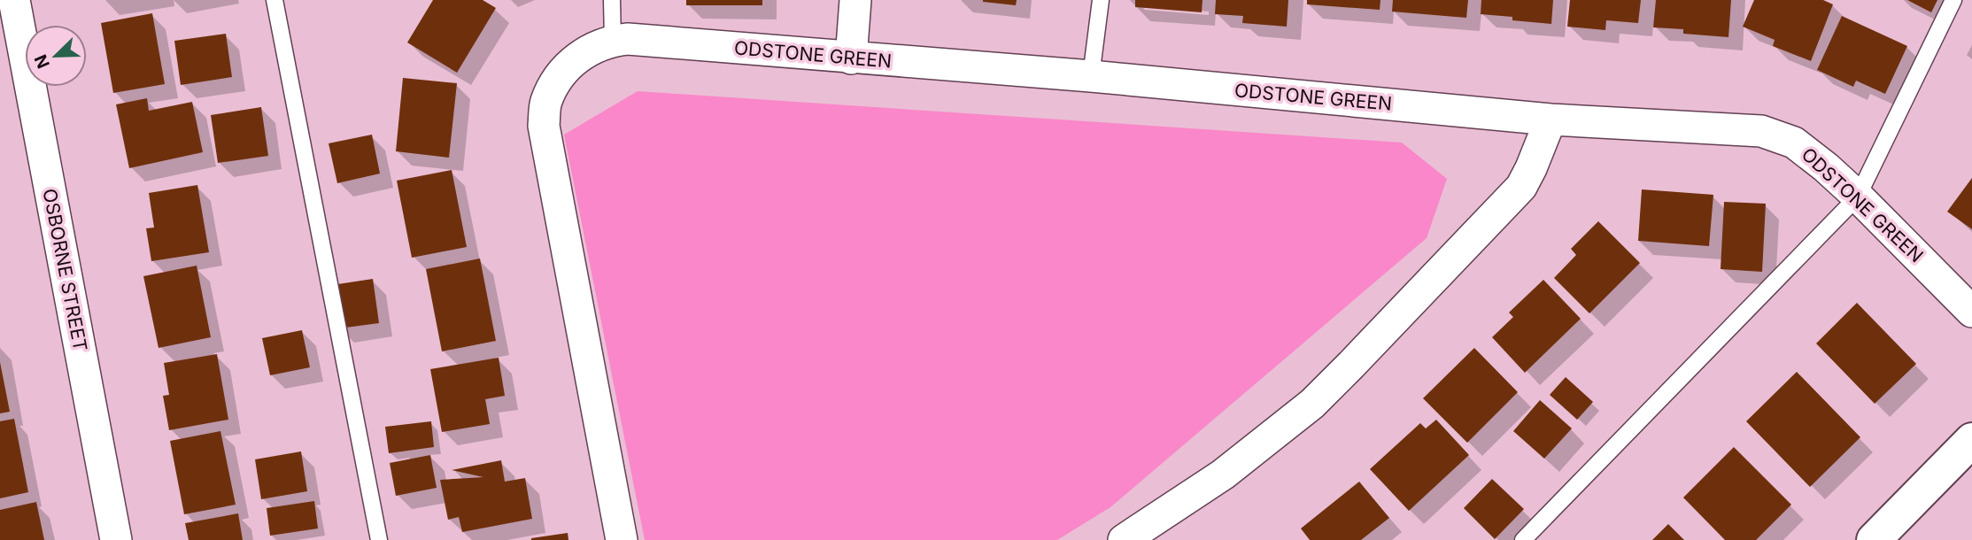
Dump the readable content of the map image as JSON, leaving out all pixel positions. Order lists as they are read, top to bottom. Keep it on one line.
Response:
{"streets":{"street":["ODSTONE GREEN","OSBORNE STREET"]},"north":"bottom left"}
